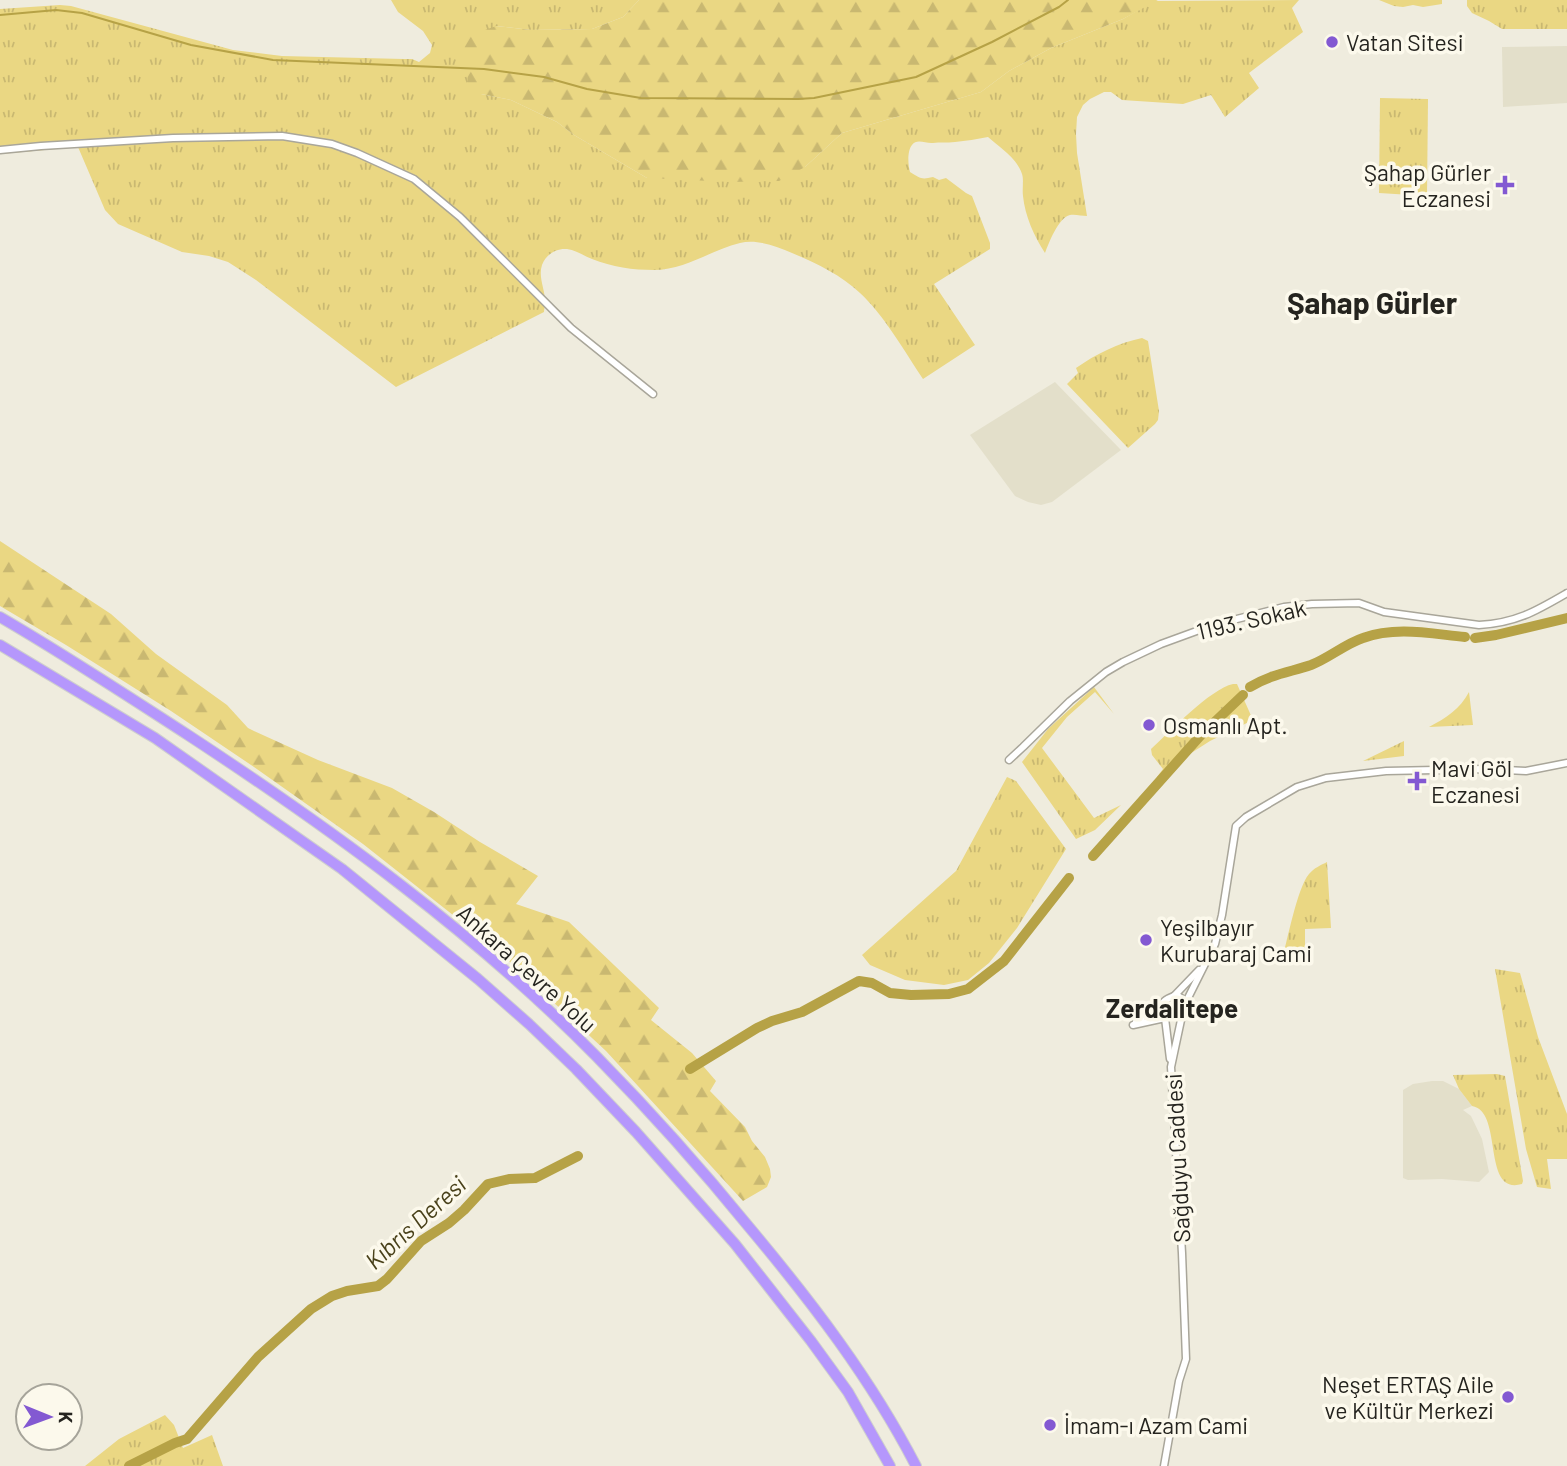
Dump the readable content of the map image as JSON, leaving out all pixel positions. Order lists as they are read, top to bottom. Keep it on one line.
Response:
{"streets":{"highway":["Ankara Çevre Yolu"],"street":["1193. Sokak","Sağduyu Caddesi"]},"districts":["Şahap Gürler","Zerdalitepe"],"water":["Kıbrıs Deresi"],"places":{"other":["Vatan Sitesi","Osmanlı Apt.","Yeşilbayır Kurubaraj Cami","Neşet ERTAŞ Aile ve Kültür Merkezi","İmam-ı Azam Cami"],"health":["Şahap Gürler Eczanesi","Mavi Göl Eczanesi"]},"north":"right"}
